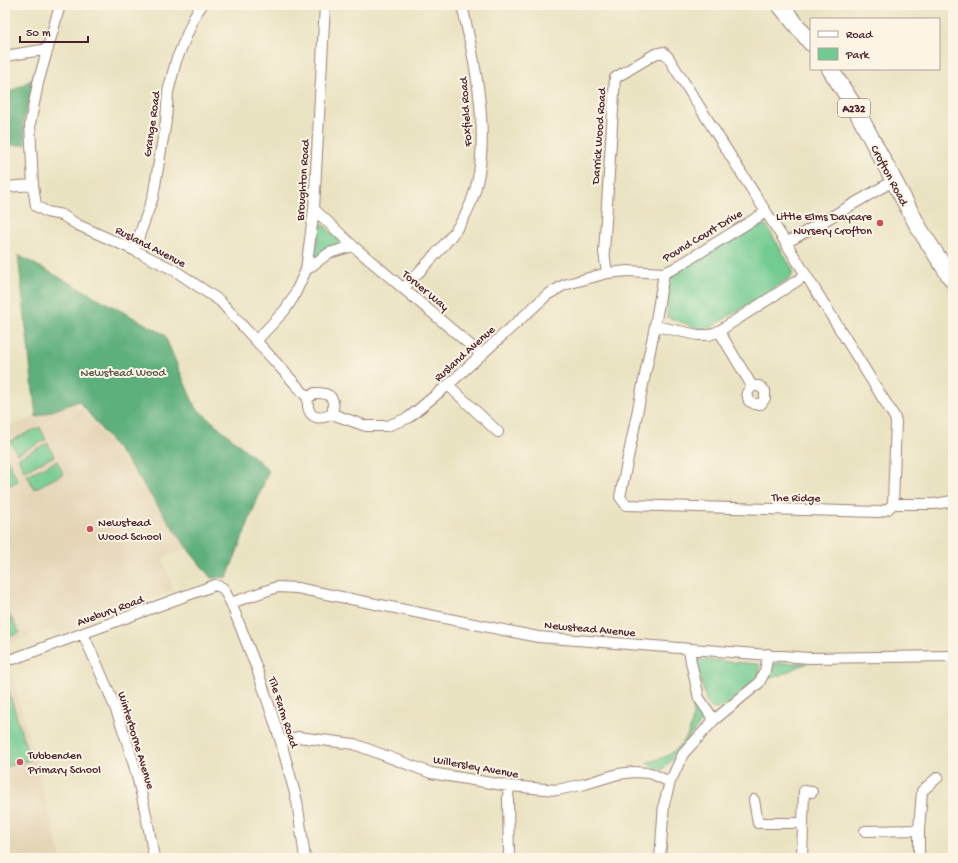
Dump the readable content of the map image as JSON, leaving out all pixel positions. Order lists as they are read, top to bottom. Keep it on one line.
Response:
{"streets":{"main road":["A232","Crofton Road"],"street":["Foxfield Road","Grange Road","Darrick Wood Road","Broughton Road","Pound Court Drive","Rusland Avenue","Torver Way","The Ridge","Avebury Road","Newstead Avenue","Tile Farm Road","Winterborne Avenue","Willersley Avenue"]},"crossings":[["Foxfield Road","Torver Way"],["Grange Road","Rusland Avenue"],["Darrick Wood Road","Pound Court Drive"],["Darrick Wood Road","Rusland Avenue"],["Broughton Road","Rusland Avenue"],["Broughton Road","Torver Way"],["Pound Court Drive","Rusland Avenue"],["Pound Court Drive","The Ridge"],["Rusland Avenue","Torver Way"],["Avebury Road","Tile Farm Road"],["Avebury Road","Winterborne Avenue"],["Newstead Avenue","Tile Farm Road"],["Tile Farm Road","Willersley Avenue"]],"parks":["Newstead Wood"],"places":["Little Elms Daycare Nursery Crofton","Newstead Wood School","Tubbenden Primary School"],"legend":["Road","Park"],"scale_bar":"50 m"}
